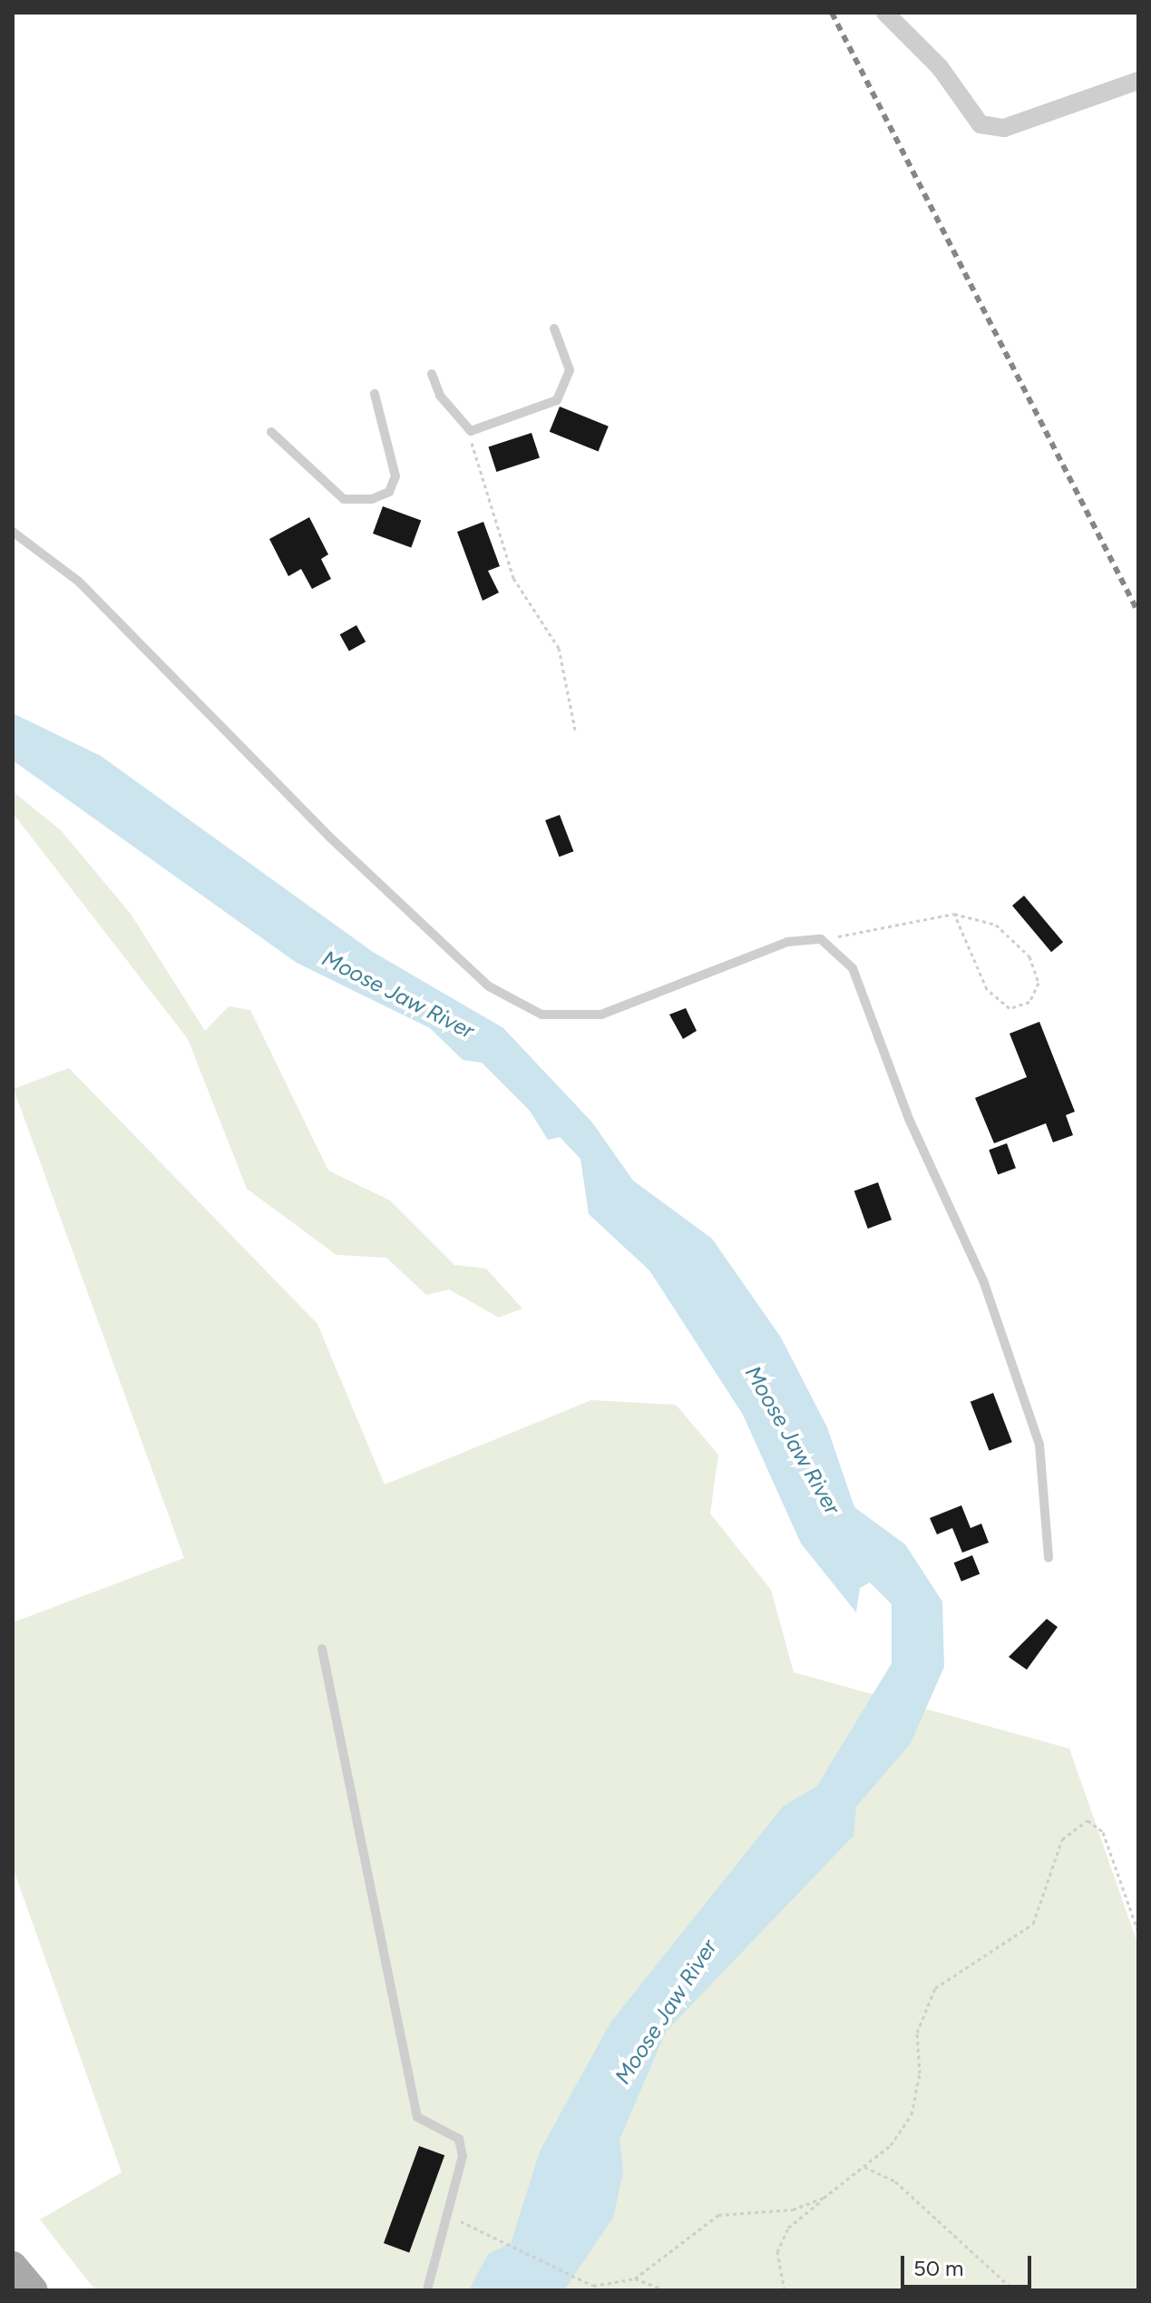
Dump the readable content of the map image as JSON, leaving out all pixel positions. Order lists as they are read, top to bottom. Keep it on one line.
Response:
{"water":["Moose Jaw River"],"scale_bar":"50 m"}
